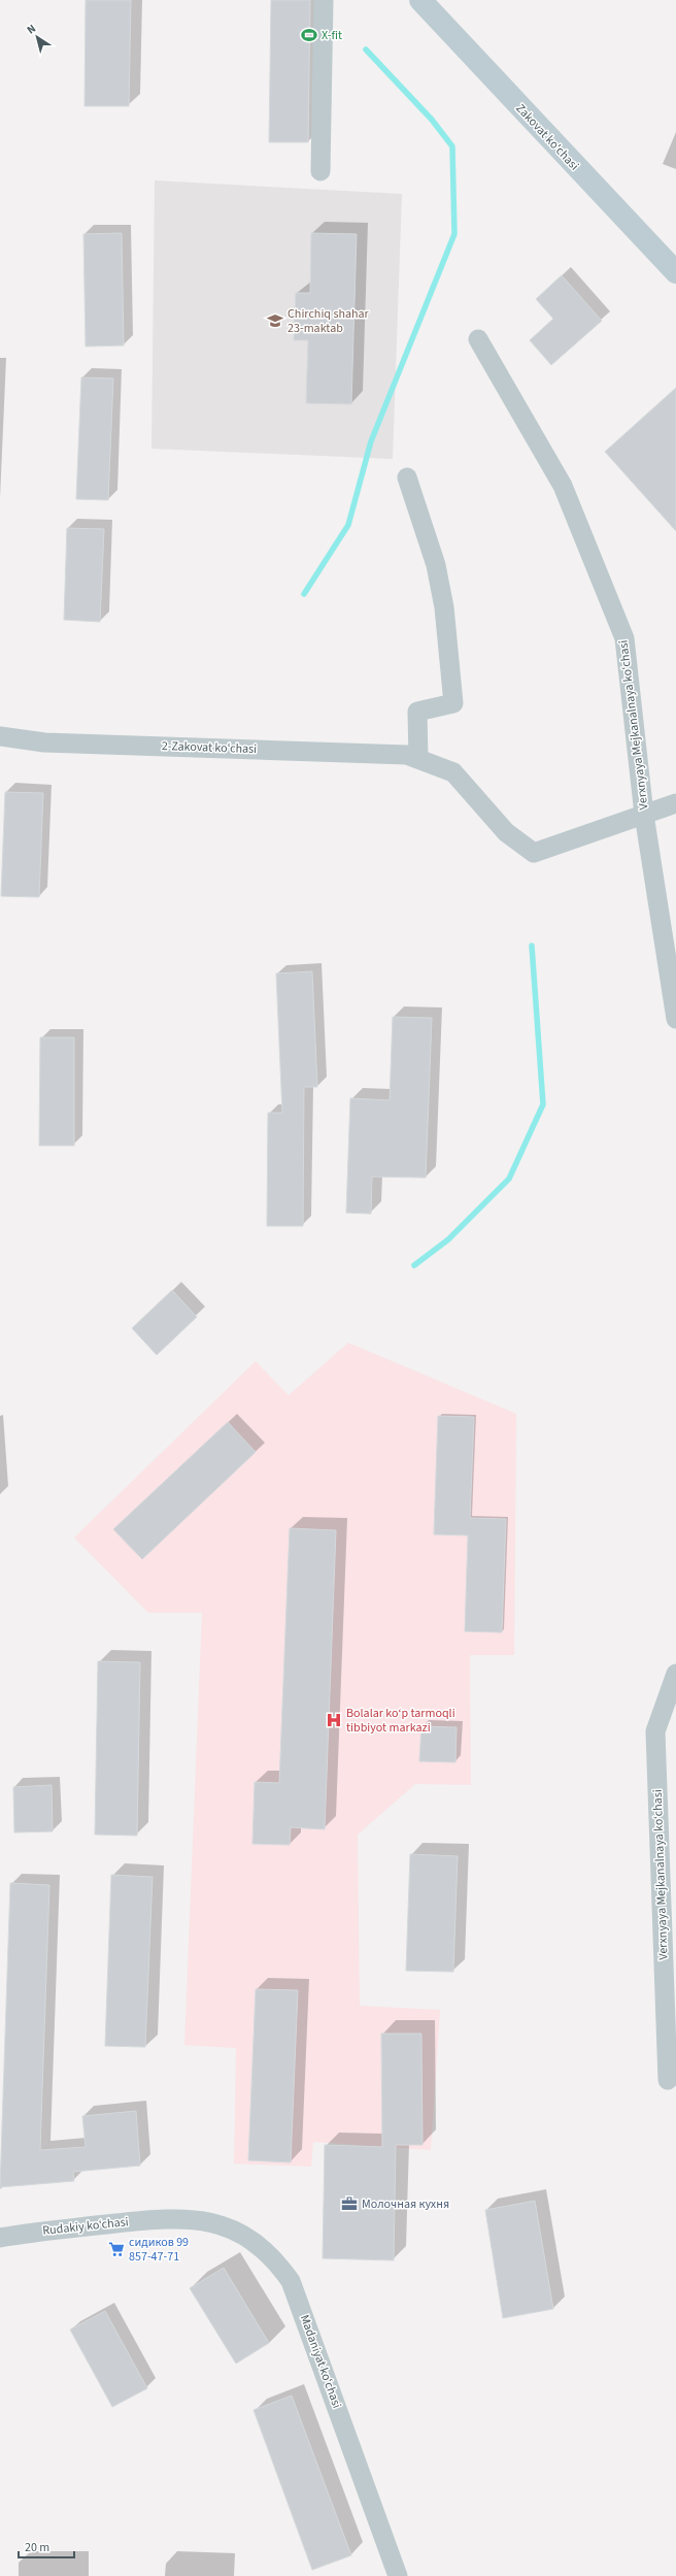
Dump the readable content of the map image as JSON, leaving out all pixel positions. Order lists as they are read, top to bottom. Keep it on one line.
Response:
{"streets":{"main road":["Zakovat ko'chasi"],"street":["Verxnyaya Mejkanalnaya ko‘chasi","2-Zakovat ko‘chasi","Rudakiy ko‘chasi","Madaniyat ko‘chasi"]},"crossings":[["Verxnyaya Mejkanalnaya ko‘chasi","2-Zakovat ko‘chasi"],["Rudakiy ko‘chasi","Madaniyat ko‘chasi"]],"places":{"sports":["X-fit"],"school or university":["Chirchiq shahar 23-maktab"],"hospital":["Bolalar ko‘p tarmoqli tibbiyot markazi"],"office":["Молочная кухня"],"supermarket":["сидиков 99 857-47-71"]},"scale_bar":"20 m","north":"top left"}
